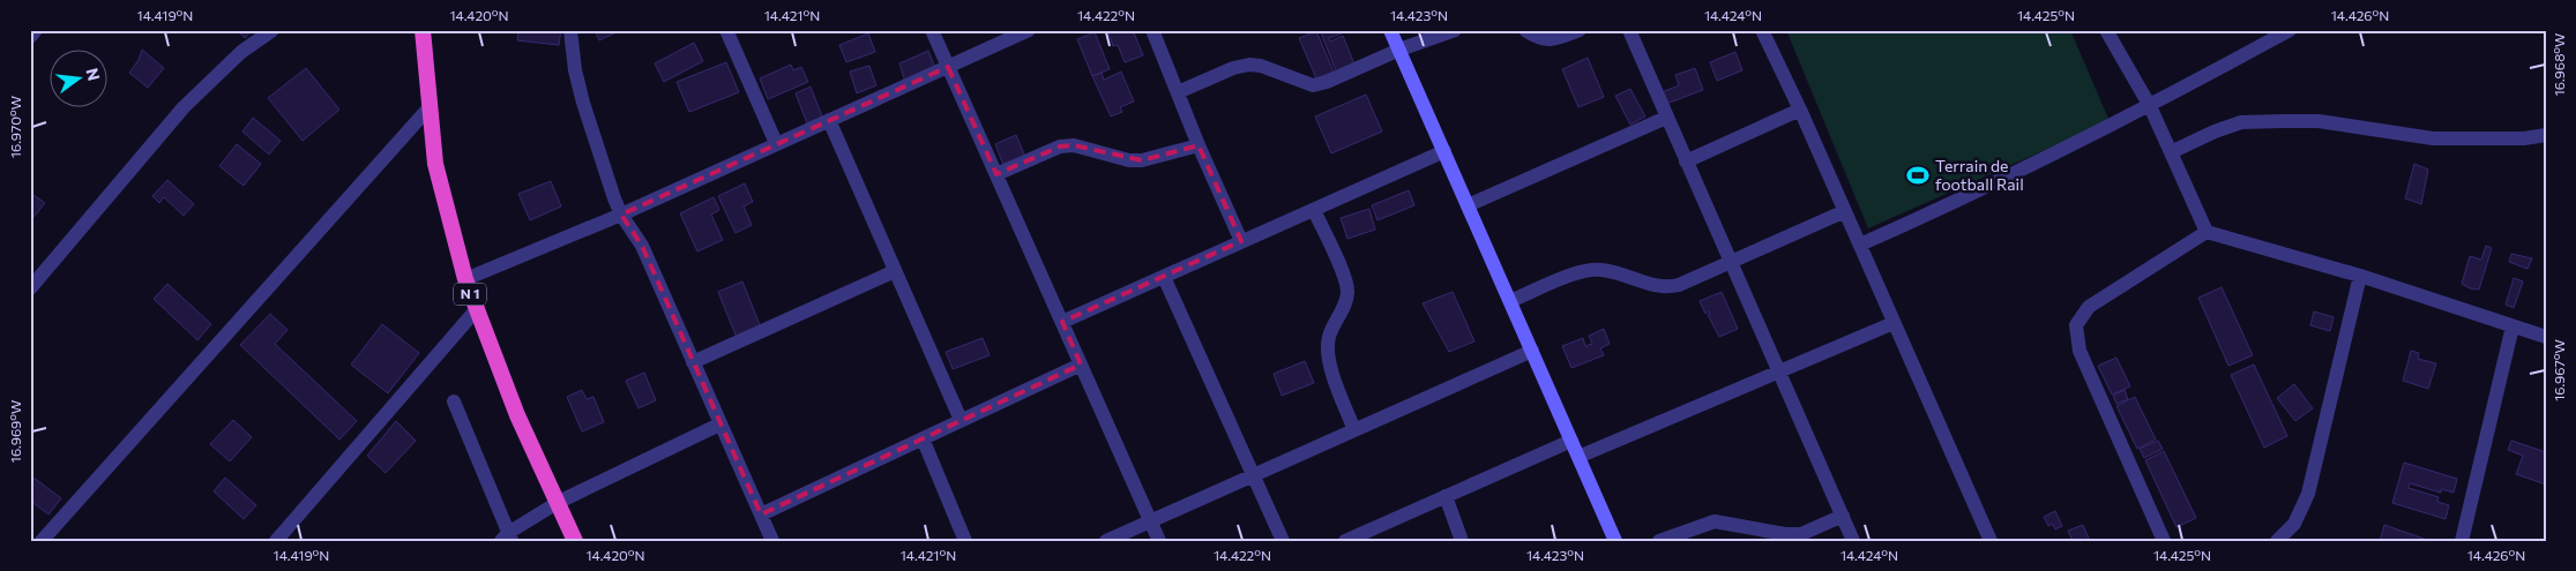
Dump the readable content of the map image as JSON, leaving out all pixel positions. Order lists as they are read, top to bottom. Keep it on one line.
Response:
{"streets":{"highway":["N 1"]},"places":{"sports":["Terrain de football Rail"]},"north":"right","coordinates":["14.419°N","14.420°N","14.421°N","14.422°N","14.423°N","14.424°N","14.425°N","14.426°N","16.968°W","16.970°W","16.967°W","16.969°W"]}
